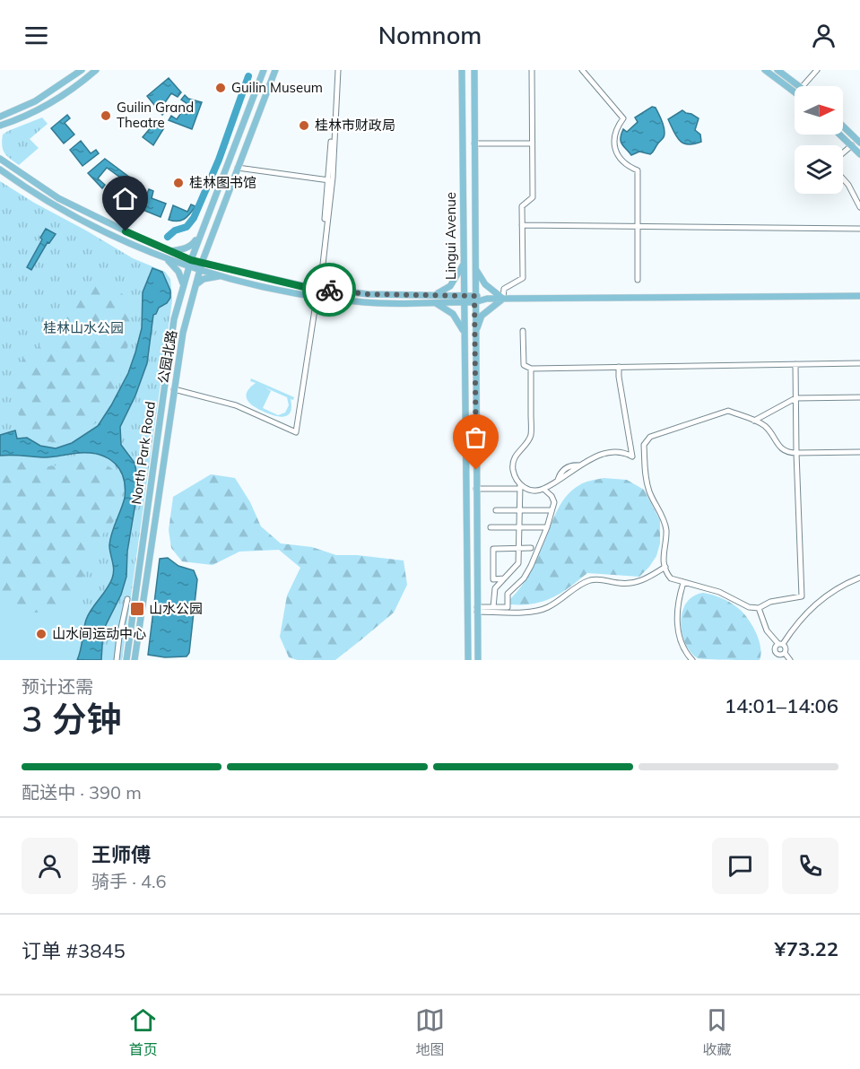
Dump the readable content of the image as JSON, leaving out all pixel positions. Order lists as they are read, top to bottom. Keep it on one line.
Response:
{"streets":{"main road":["Lingui Avenue","公园北路","North Park Road"]},"parks":["桂林山水公园"],"places":{"other":["Guilin Museum","Guilin Grand Theatre","桂林市财政局","桂林图书馆","山水间运动中心"],"transit":["山水公园"]},"north":"right","page":{"header":"Nomnom","heading":["3 分钟","预计还需","14:01–14:06"],"panel":["王师傅","骑手 · 4.6","订单 #3845","¥73.22"],"bar":"配送中 · 390 m","tabs":["首页","地图","收藏"]}}
